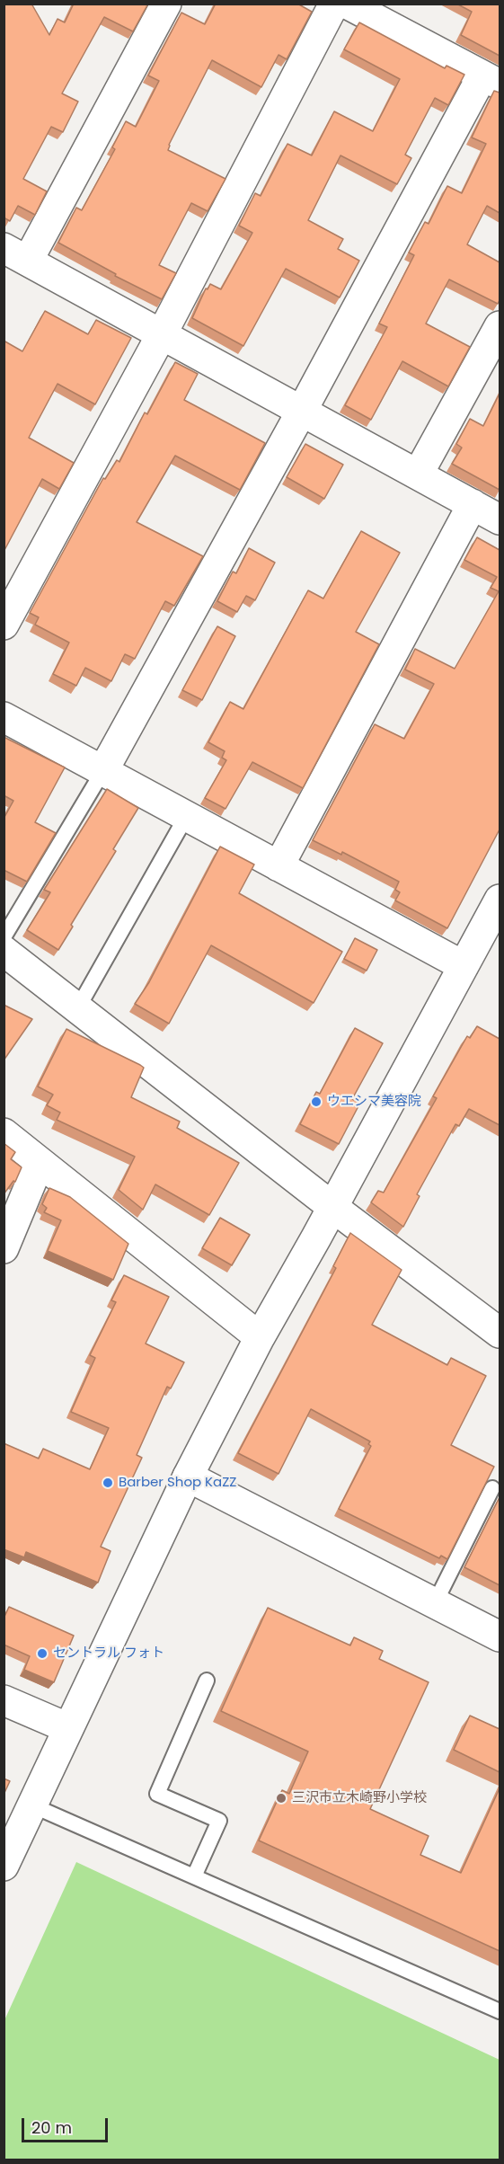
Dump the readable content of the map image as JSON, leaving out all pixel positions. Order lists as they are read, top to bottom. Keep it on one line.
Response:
{"places":["ウエシマ美容院","Barber Shop KaZZ","セントラル フォト","三沢市立木崎野小学校"],"scale_bar":"20 m"}
